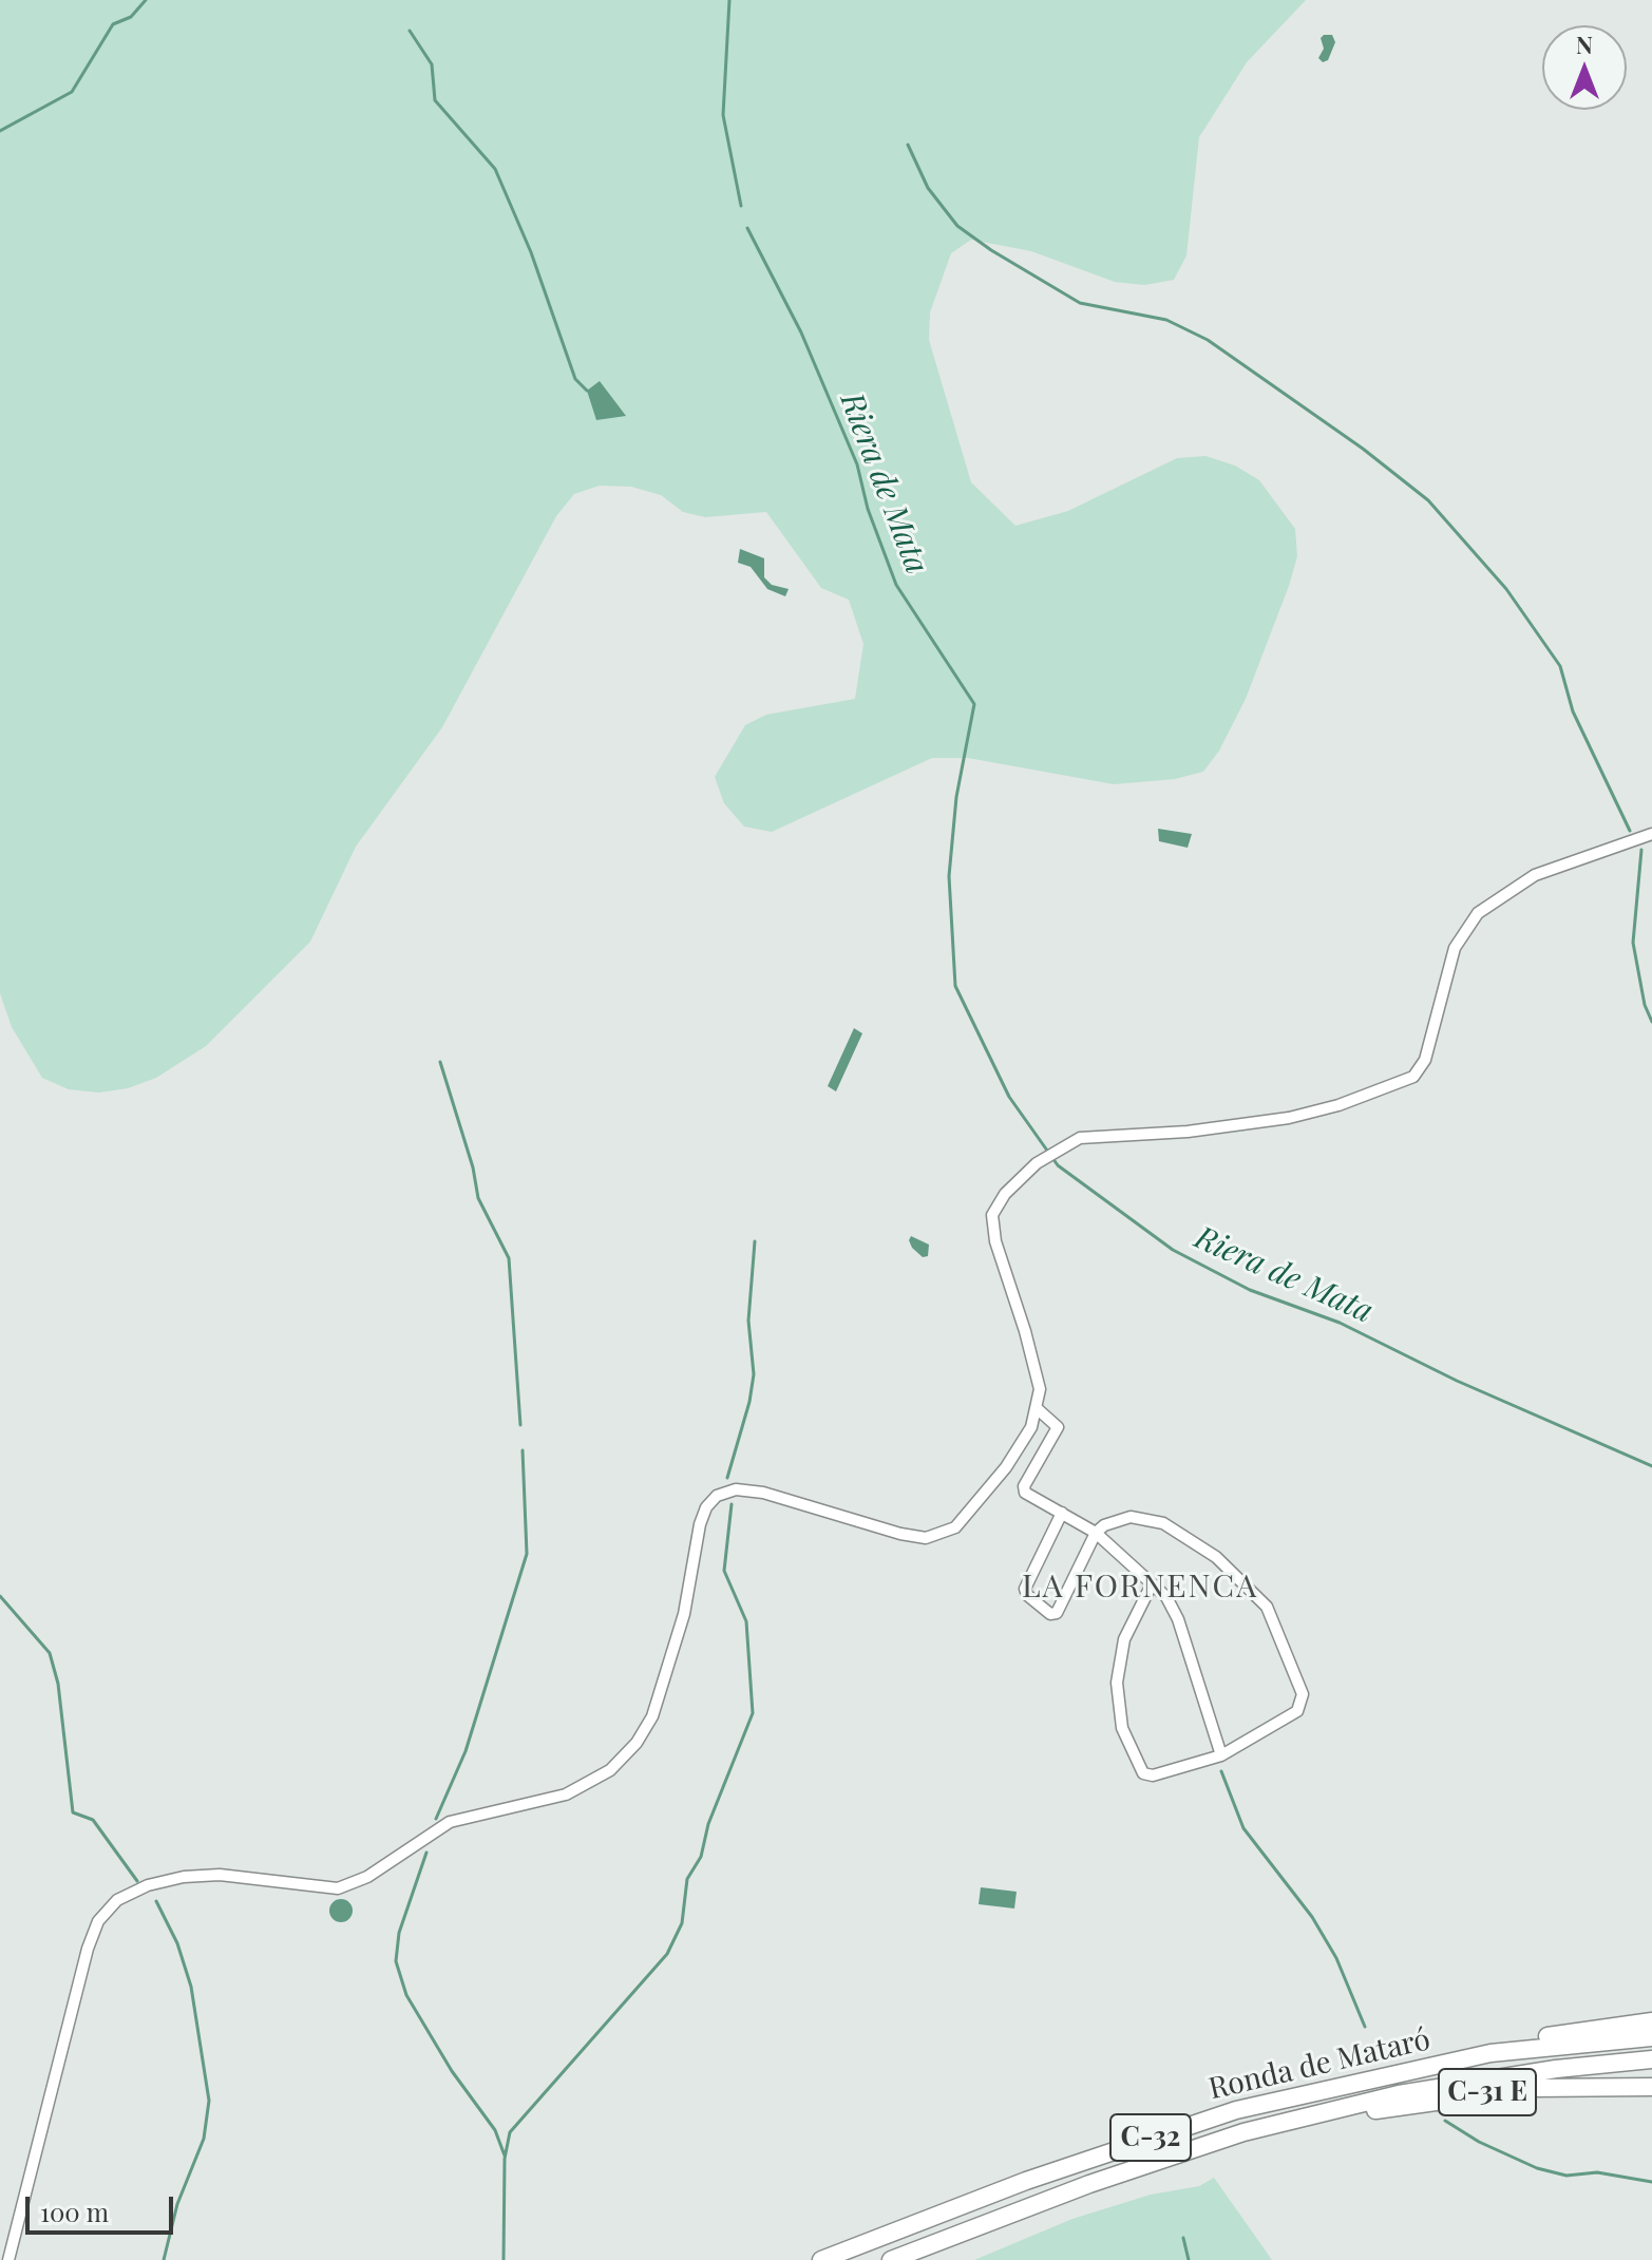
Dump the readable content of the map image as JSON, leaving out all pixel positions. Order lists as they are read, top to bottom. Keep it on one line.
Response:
{"streets":{"highway":["Ronda de Mataró","C-31 E","C-32"]},"crossings":[["Ronda de Mataró","C-31 E"]],"districts":["LA FORNENCA"],"water":["Riera de Mata"],"scale_bar":"100 m","north":"top"}
